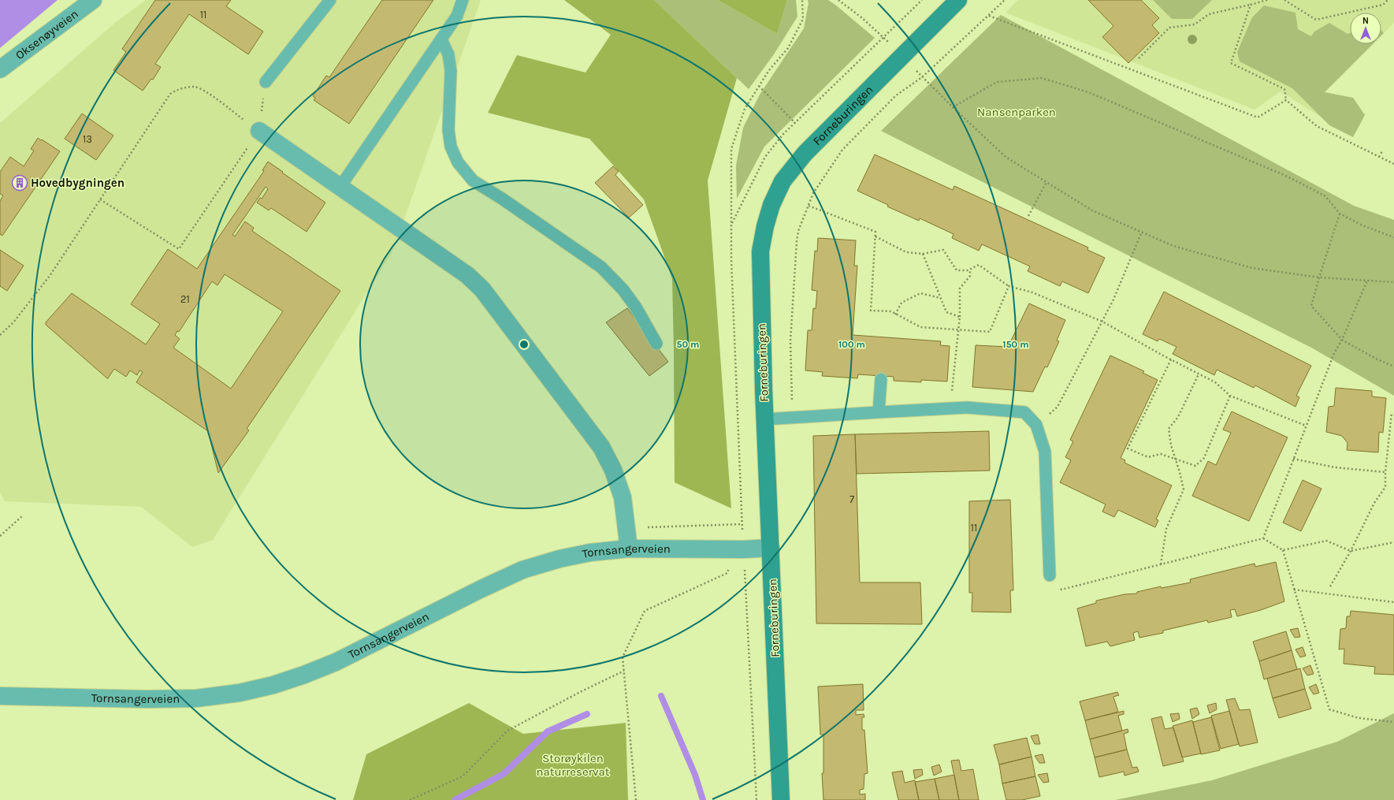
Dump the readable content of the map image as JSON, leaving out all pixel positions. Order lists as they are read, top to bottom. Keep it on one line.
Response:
{"streets":{"street":["Oksenøyveien","Forneburingen","Tornsangerveien"]},"crossings":[["Forneburingen","Tornsangerveien"]],"parks":["Nansenparken","Storøykilen naturreservat"],"places":{"building":["Hovedbygningen"]},"house_numbers":["11","13","21","7","11"],"north":"top","rings":["50 m","100 m","150 m"]}
